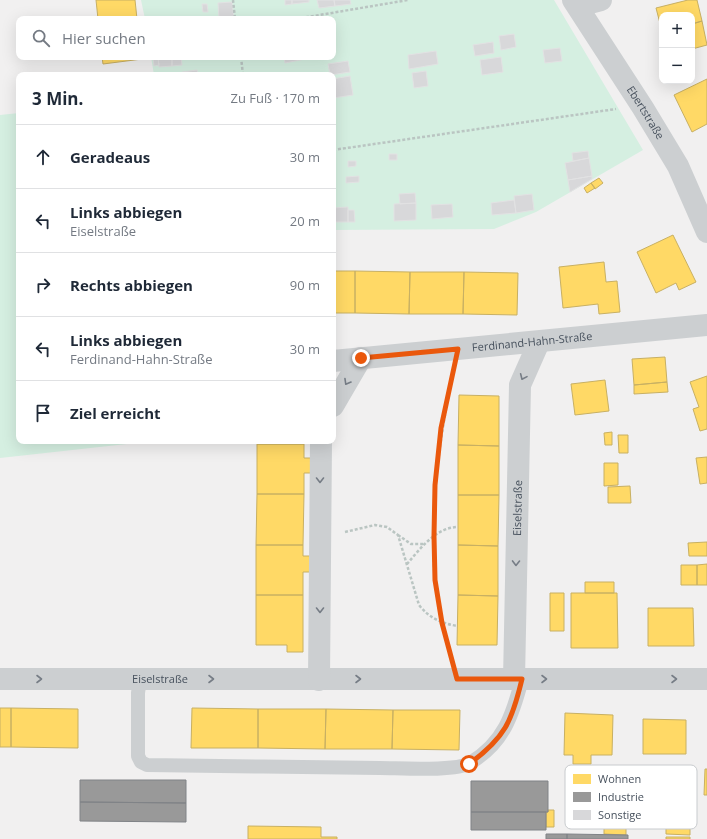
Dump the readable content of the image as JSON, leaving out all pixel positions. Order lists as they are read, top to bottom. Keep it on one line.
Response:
{"streets":{"street":["Ebertstraße","Ferdinand-Hahn-Straße","Eiselstraße"]},"crossings":[["Ferdinand-Hahn-Straße","Eiselstraße"]],"legend":["Wohnen","Industrie","Sonstige"],"page":{"map_buttons":["+","−"],"search":"Hier suchen","heading":["3 Min.","Zu Fuß · 170 m"],"list":[["Geradeaus","30 m"],["Links abbiegen","Eiselstraße","20 m"],["Rechts abbiegen","90 m"],["Links abbiegen","Ferdinand-Hahn-Straße","30 m"],"Ziel erreicht"]}}
